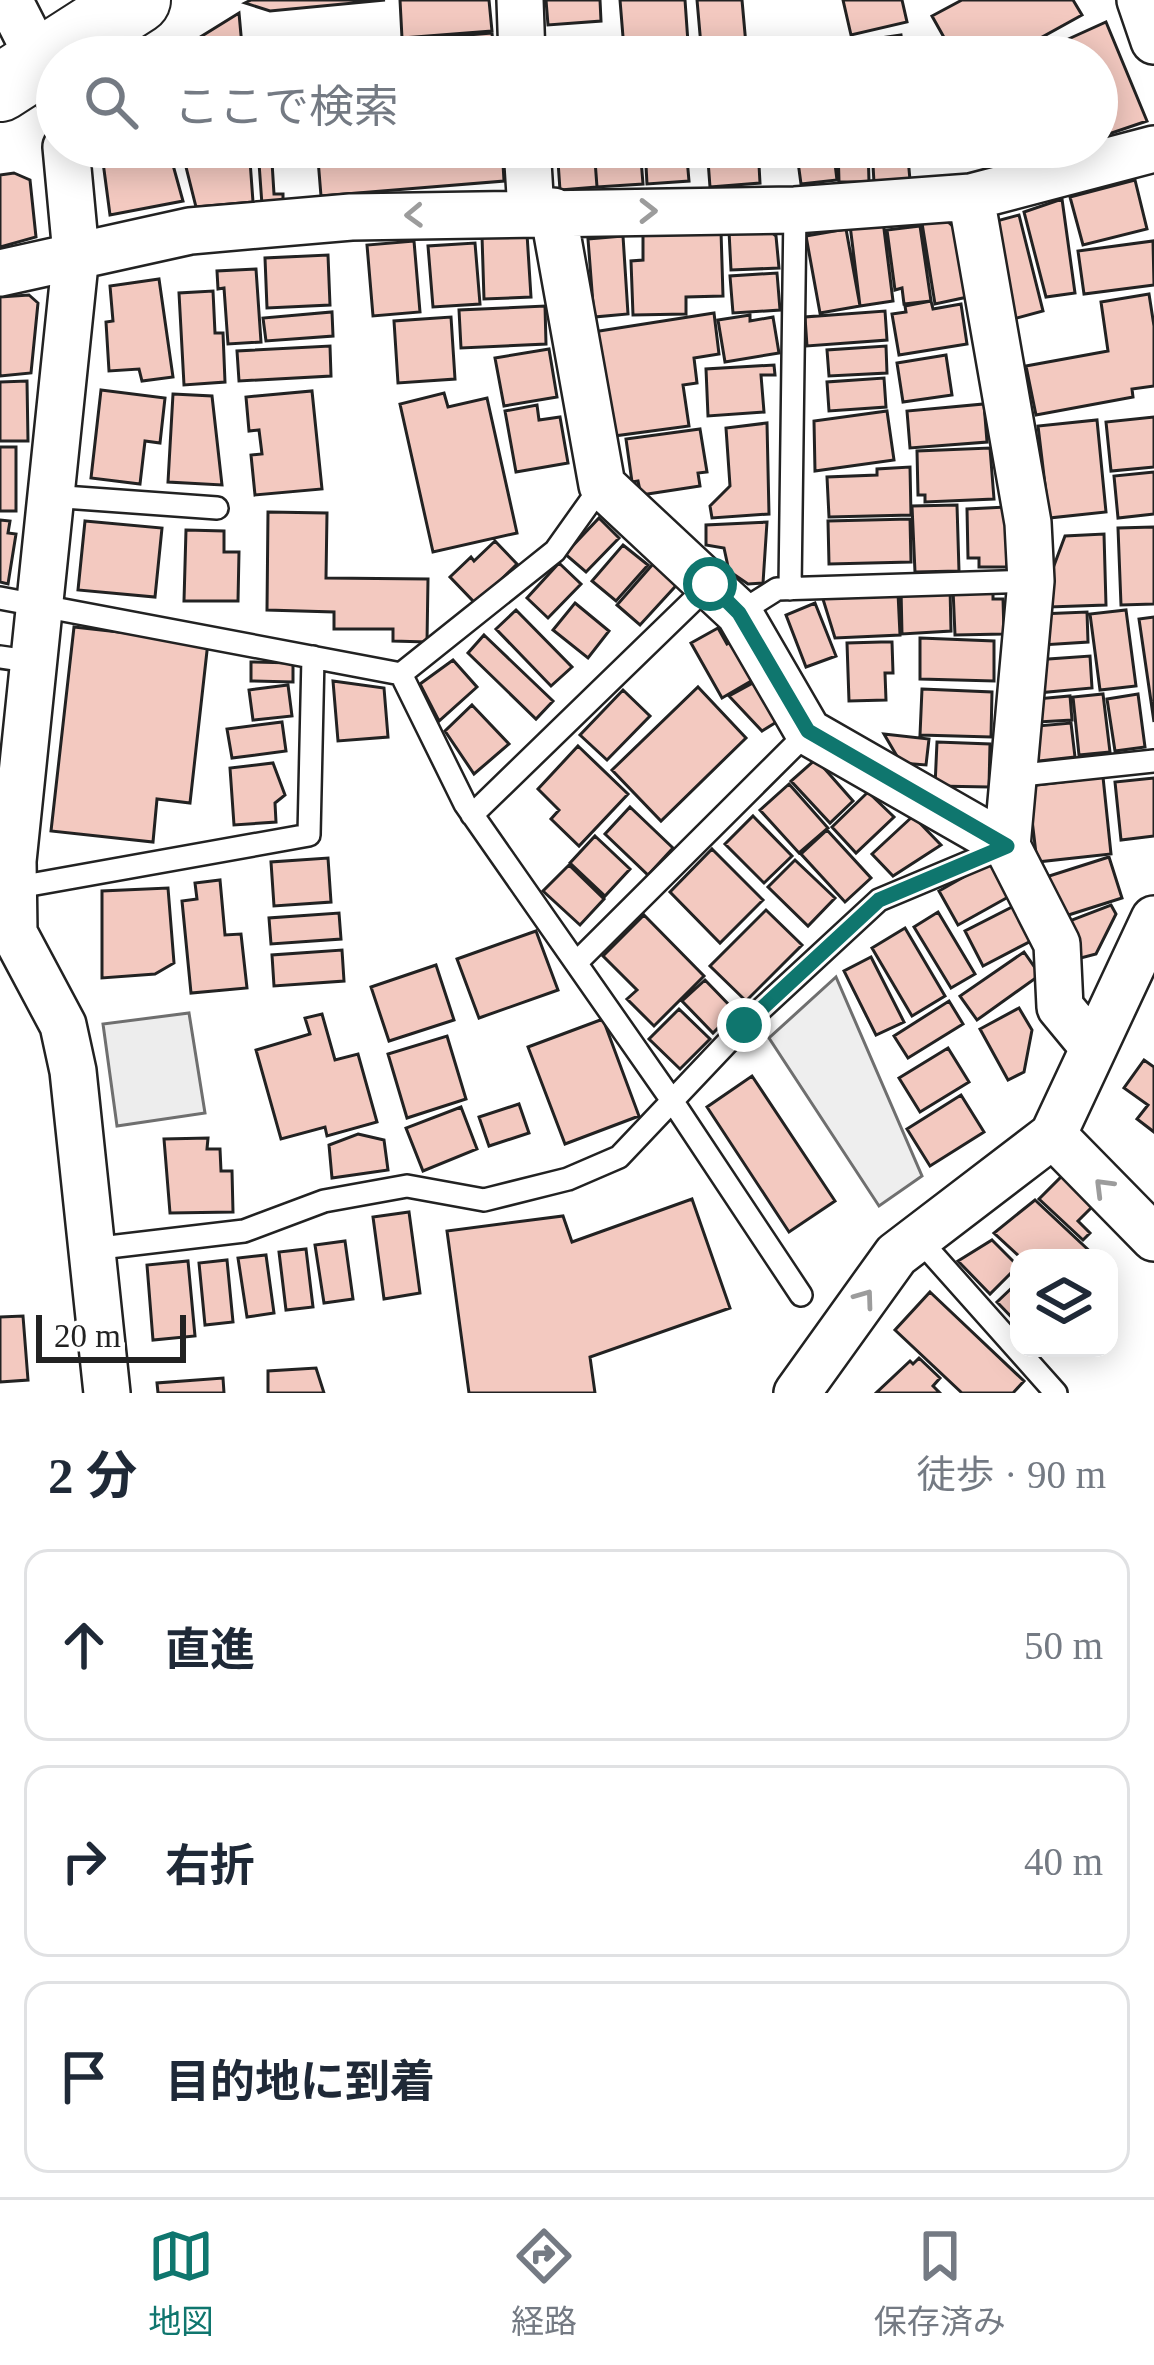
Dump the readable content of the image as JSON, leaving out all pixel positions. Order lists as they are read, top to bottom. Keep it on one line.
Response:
{"scale_bar":"20 m","page":{"search":"ここで検索","scale":"20 m","heading":["2 分","徒歩 · 90 m"],"list":[["直進","50 m"],["右折","40 m"],"目的地に到着"],"nav":["地図","経路","保存済み"]}}
